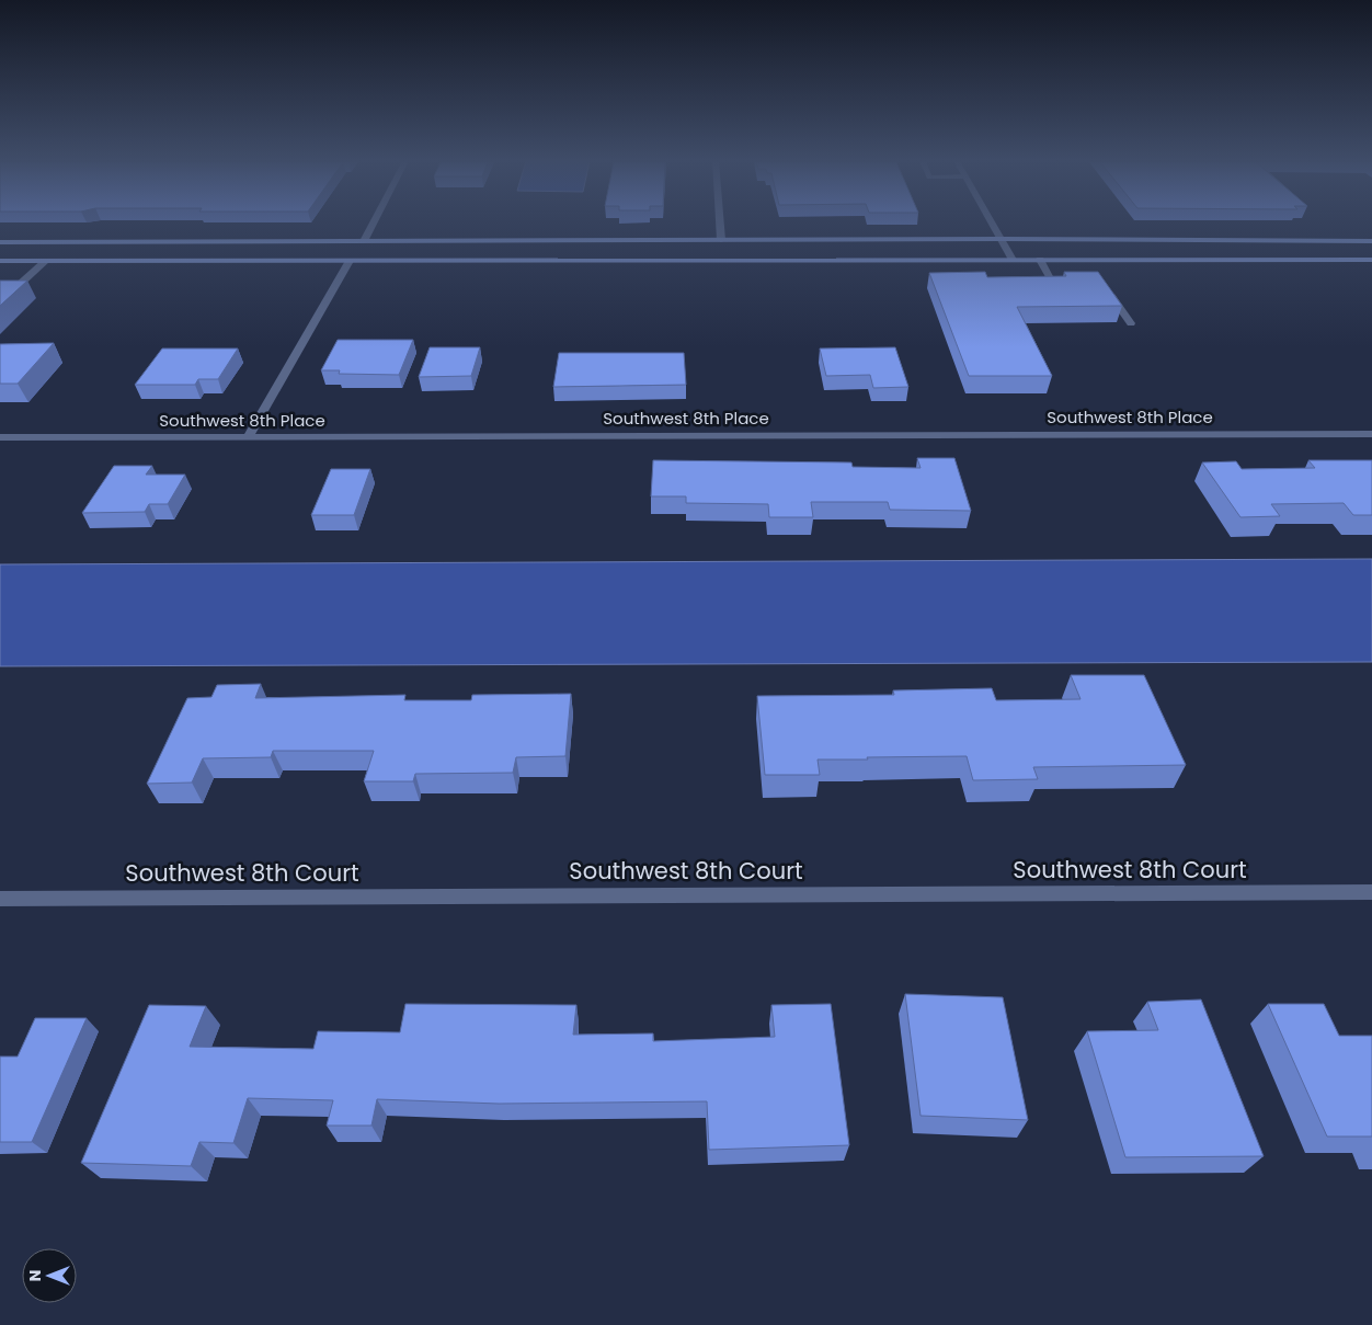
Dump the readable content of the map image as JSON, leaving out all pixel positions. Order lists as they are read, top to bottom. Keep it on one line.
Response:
{"streets":{"street":["Southwest 8th Place","Southwest 8th Court"]},"north":"left"}
